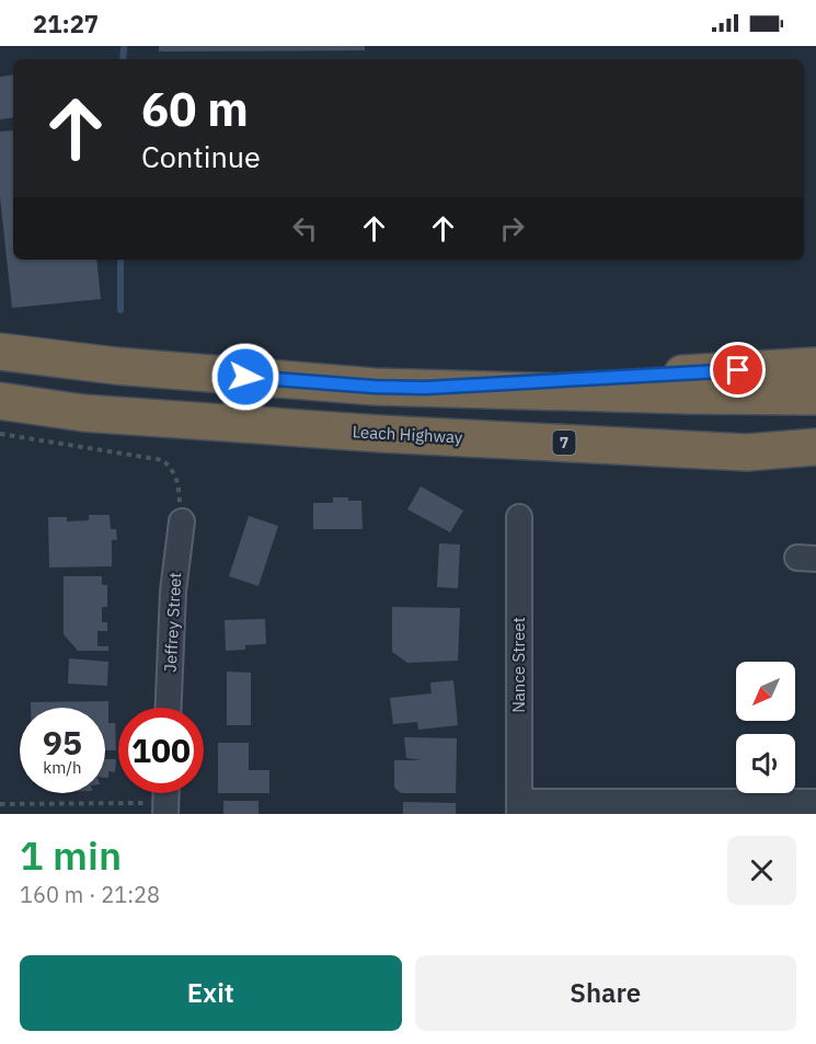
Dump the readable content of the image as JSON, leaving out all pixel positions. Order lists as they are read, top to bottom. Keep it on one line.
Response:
{"streets":{"highway":["Leach Highway","7"],"street":["Jeffrey Street","Nance Street"]},"north":"bottom left","page":{"status":"21:27","turn":["60 m","Continue"],"speed":"95 km/h","limit":"100","heading":["1 min","160 m · 21:28"],"buttons":["Exit","Share"]}}
